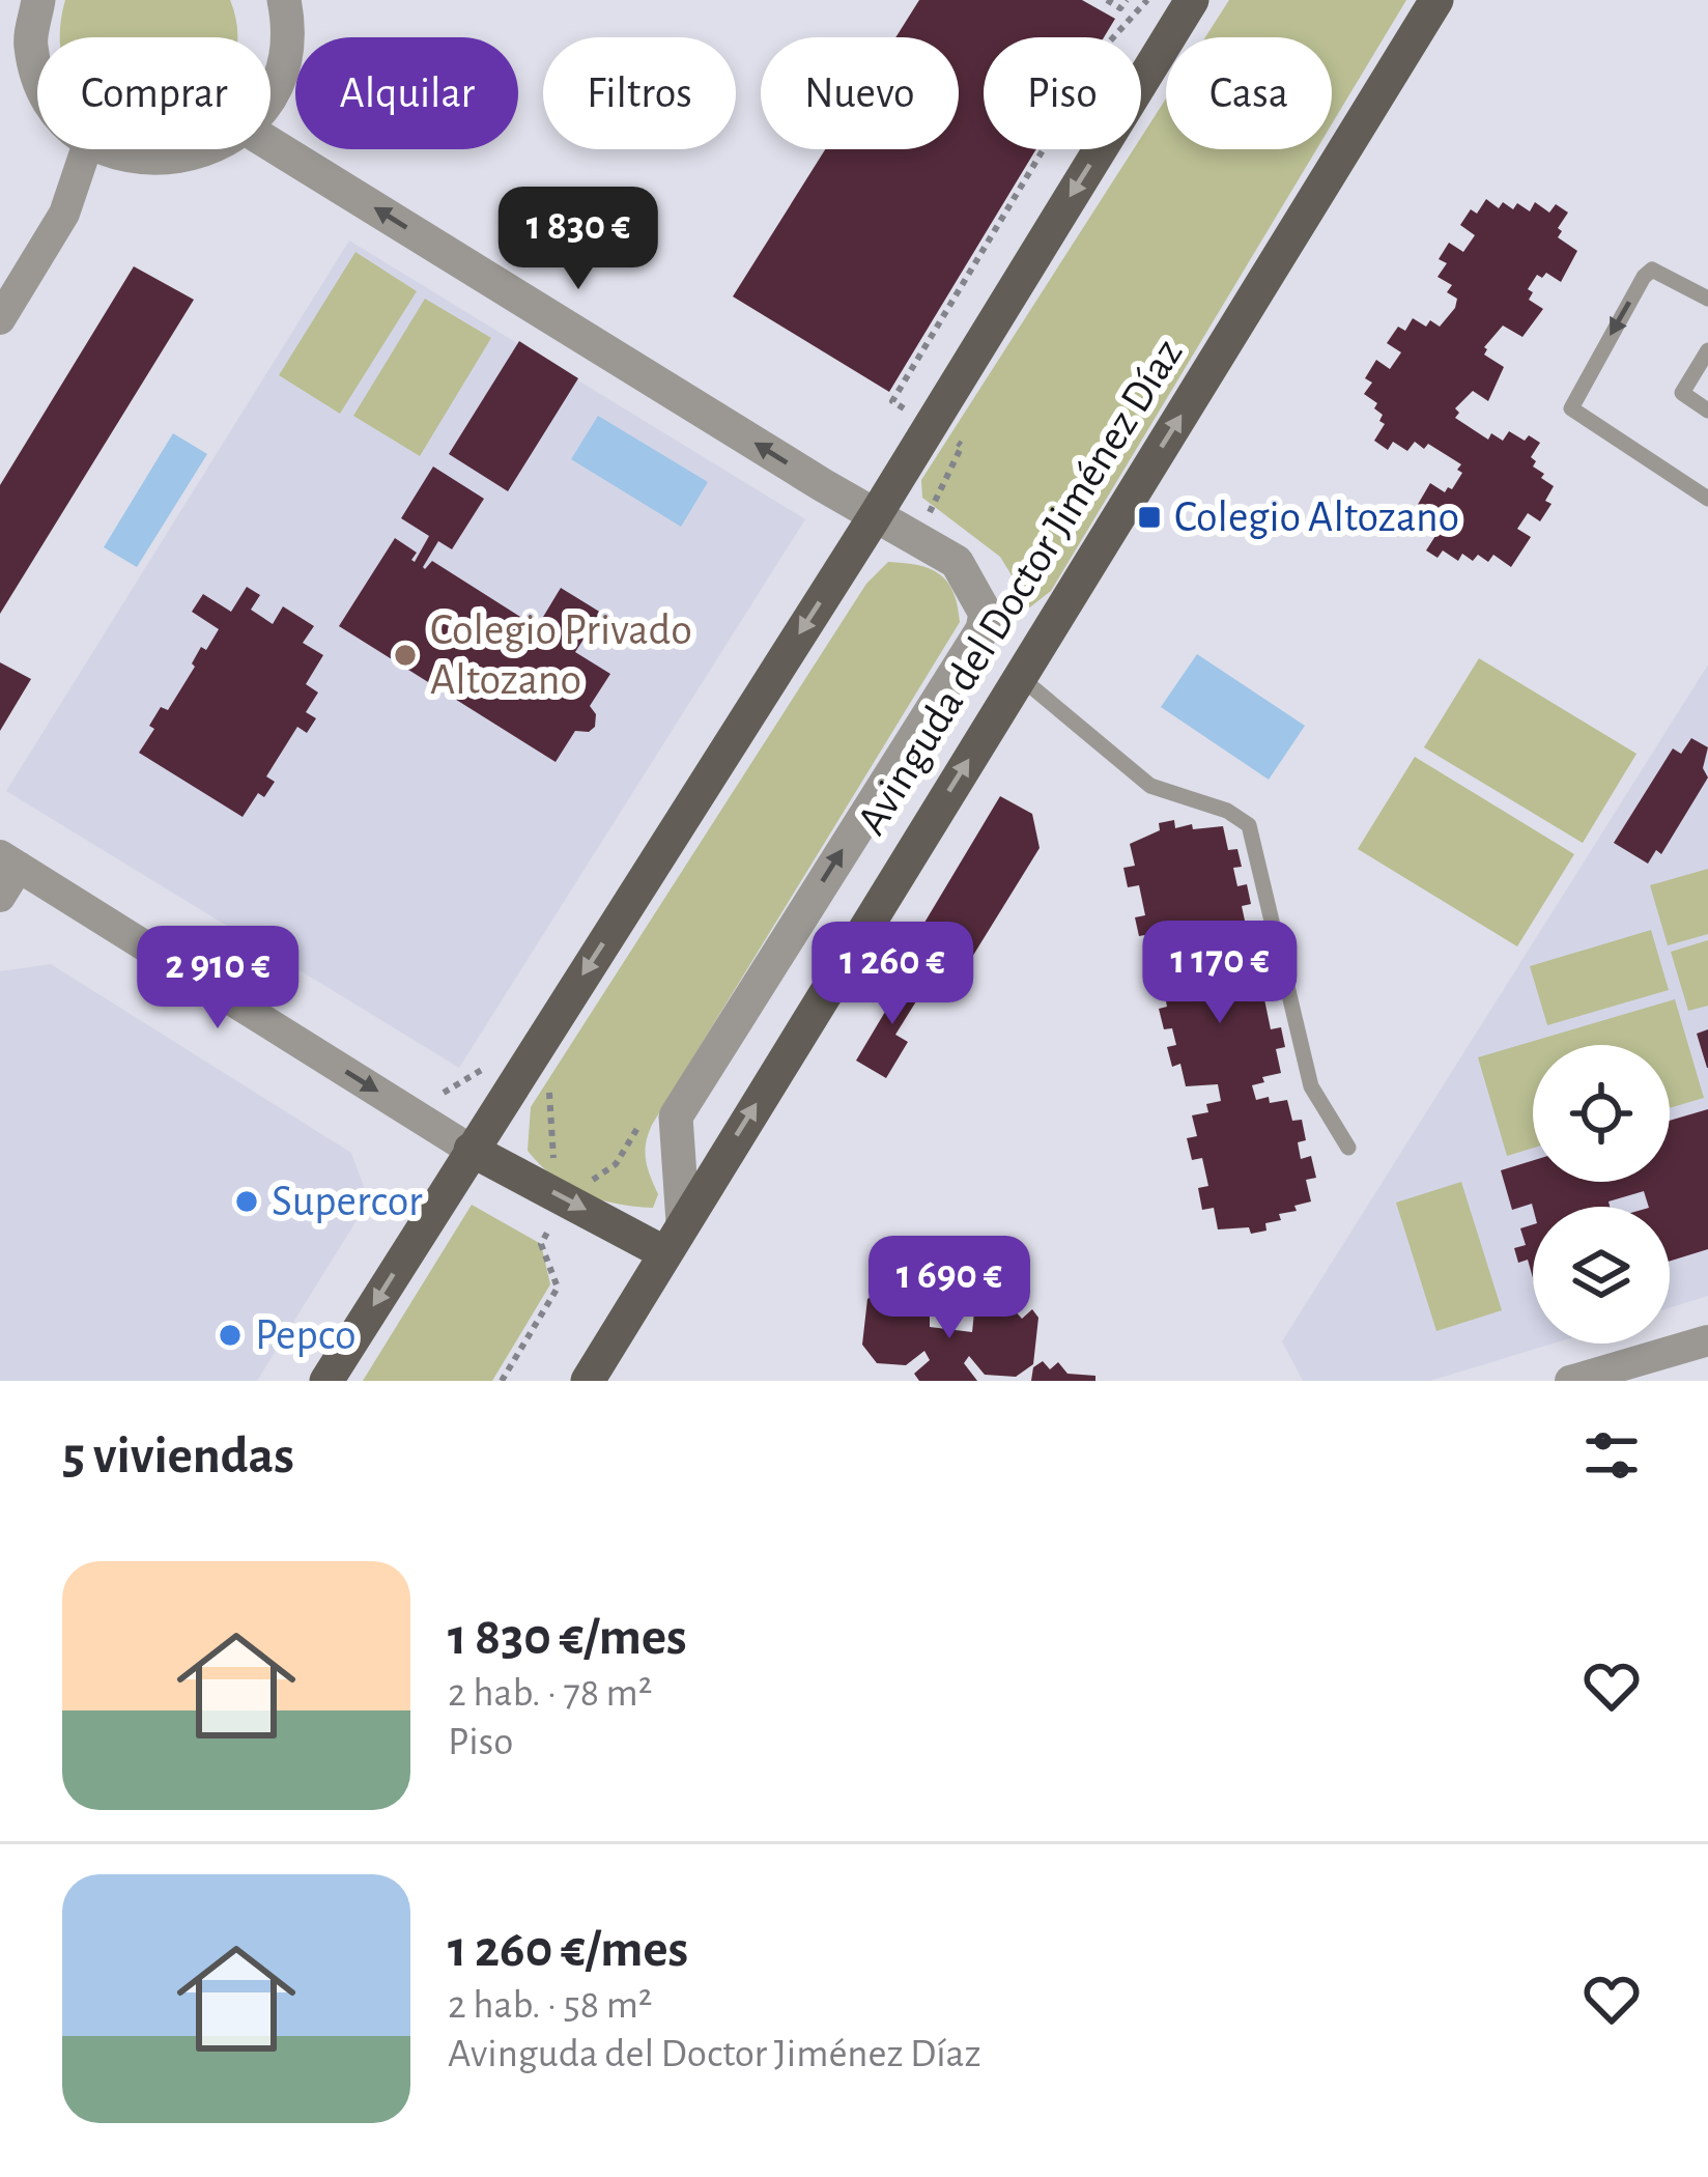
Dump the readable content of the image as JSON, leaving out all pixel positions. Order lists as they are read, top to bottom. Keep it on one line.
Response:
{"streets":{"main road":["Avinguda del Doctor Jiménez Díaz"]},"places":{"transit":["Colegio Altozano"],"other":["Colegio Privado Altozano","Supercor","Pepco"]},"page":{"chip":["Comprar","Alquilar","Filtros","Nuevo","Piso","Casa"],"price":["1 830 €","1 170 €","1 260 €","2 910 €","1 690 €"],"heading":"5 viviendas","list":[{"name":"1 830 €/mes","note":"2 hab. · 78 m² · Piso"},{"name":"1 260 €/mes","note":"2 hab. · 58 m² · Avinguda del Doctor Jiménez Díaz"}]}}
